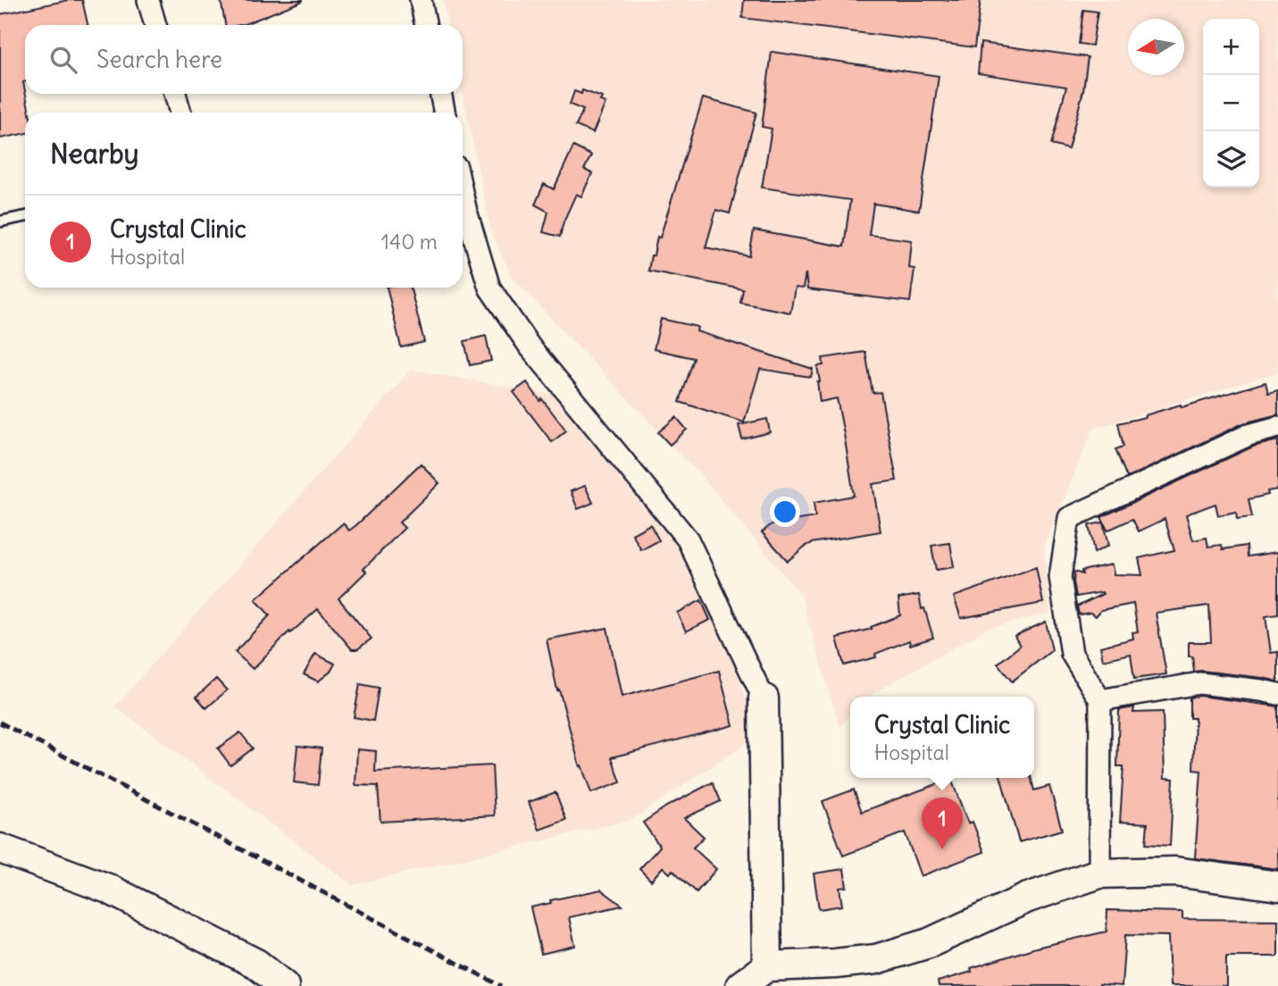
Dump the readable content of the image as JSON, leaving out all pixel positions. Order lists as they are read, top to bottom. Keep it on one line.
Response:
{"north":"left","page":{"map_buttons":["+","−"],"search":"Search here","heading":"Nearby","list":[{"mark":"1","name":"Crystal Clinic","note":"Hospital","value":"140 m"}],"popup":["Crystal Clinic","Hospital"],"pins":"1"}}
